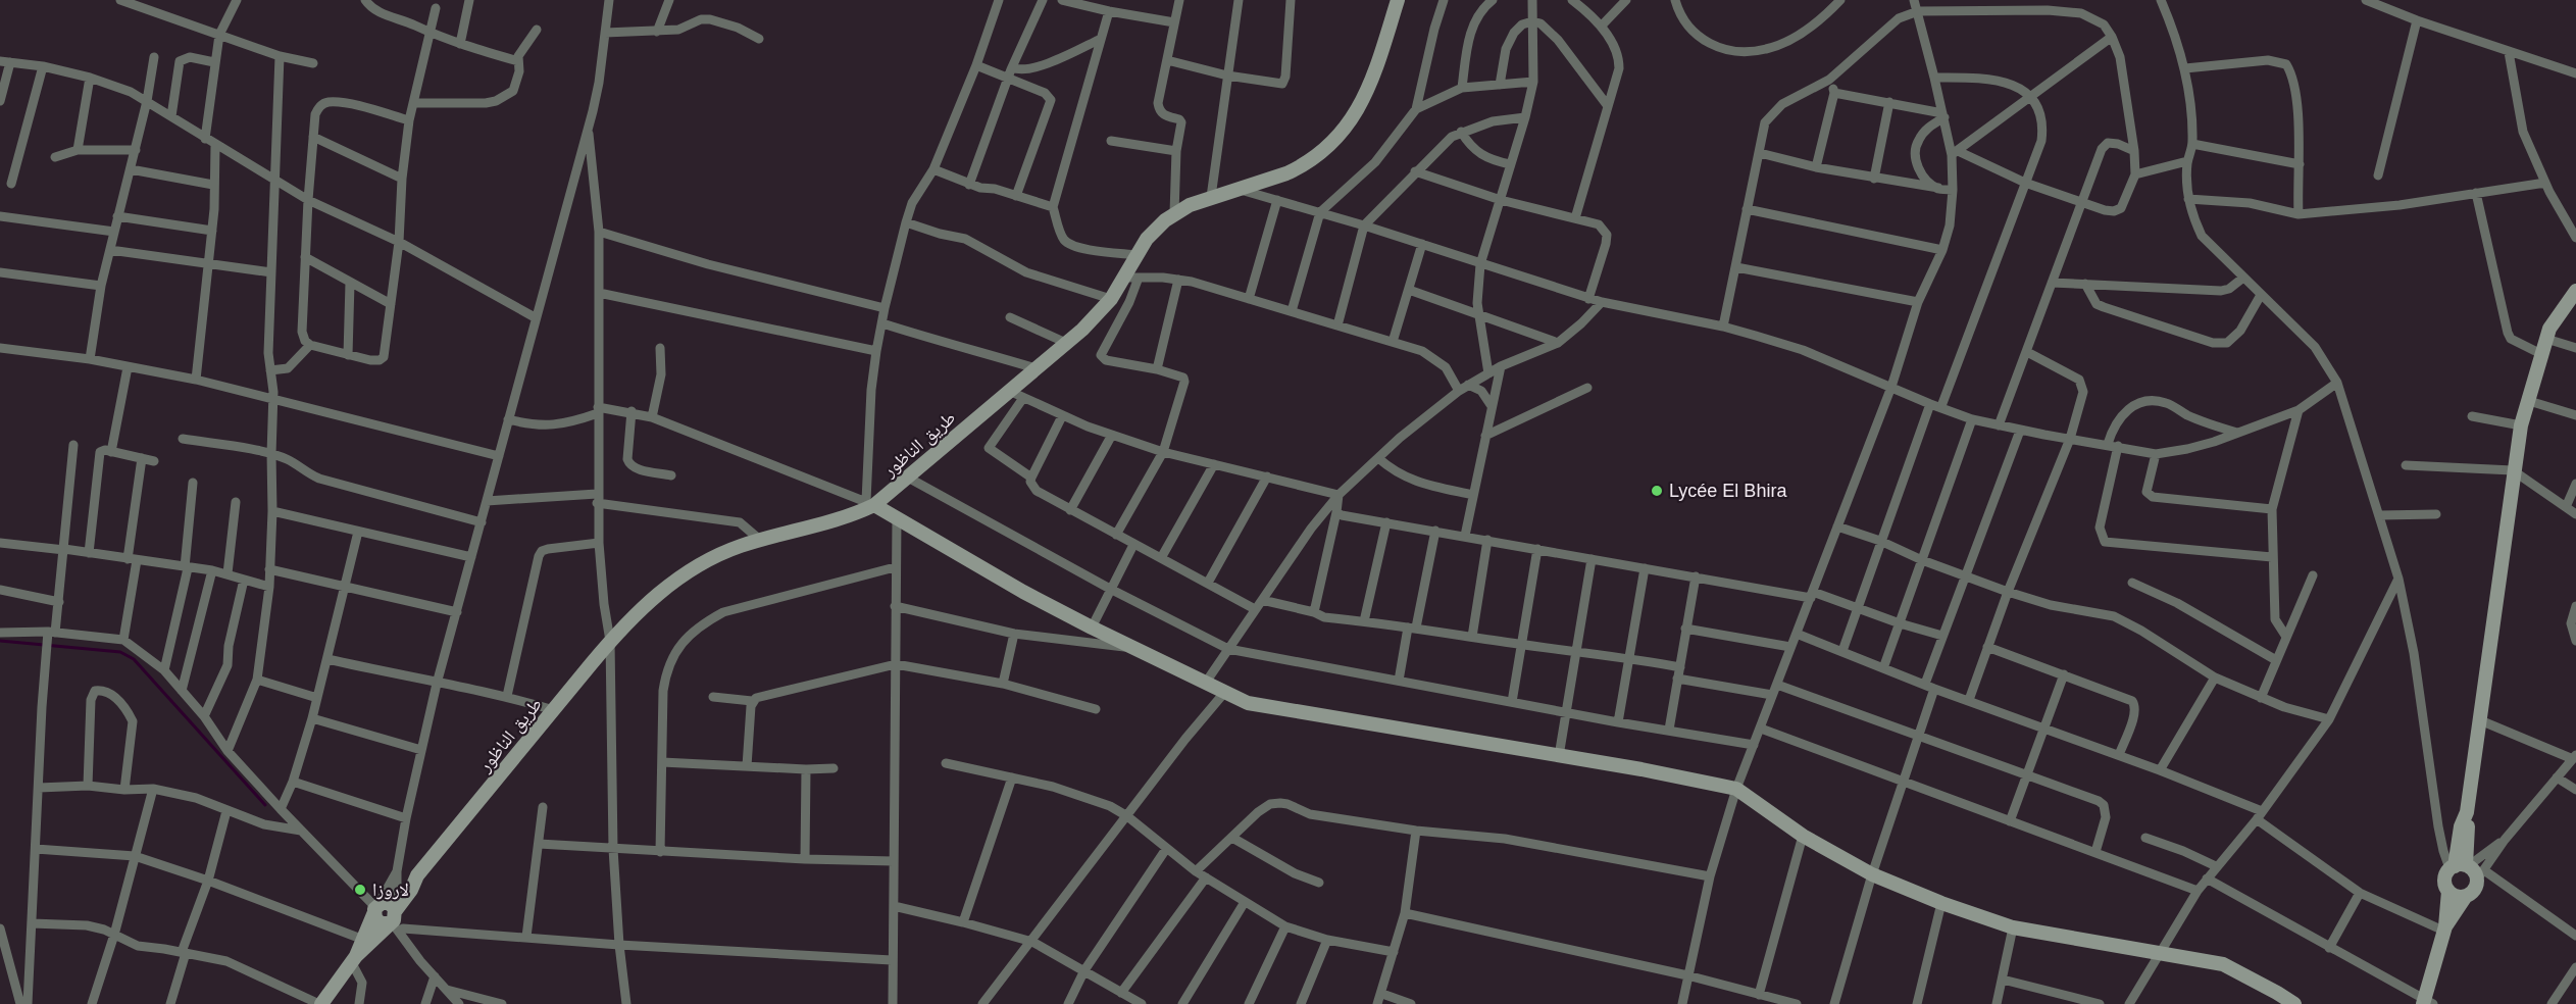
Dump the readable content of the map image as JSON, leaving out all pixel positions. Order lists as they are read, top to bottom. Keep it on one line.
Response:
{"streets":{"street":["طريق الناظور"]},"places":["Lycée El Bhira","لاروزا"]}
